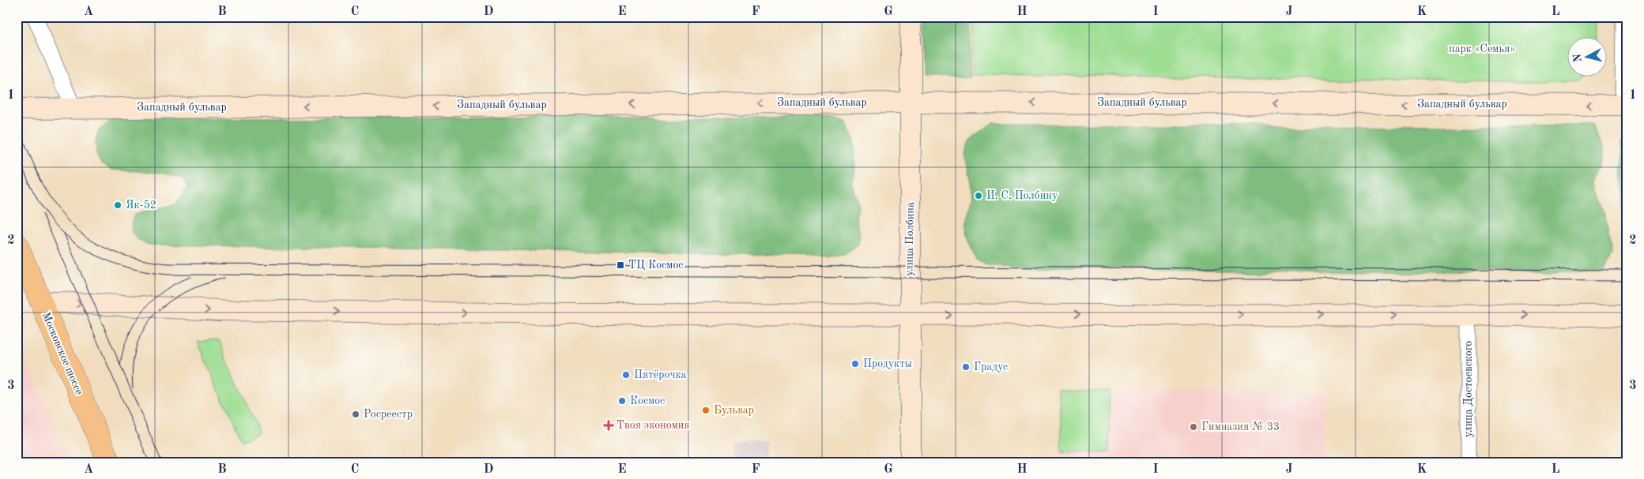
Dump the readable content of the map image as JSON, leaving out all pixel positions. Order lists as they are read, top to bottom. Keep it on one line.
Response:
{"streets":{"main road":["Московское шоссе"],"street":["Западный бульвар","улица Полбина","улица Достоевского"]},"crossings":[["Западный бульвар","улица Полбина"]],"one_way":["Западный бульвар"],"parks":["парк «Семья»"],"places":{"other":["И. С. Полбину","Як-52","Продукты","Градус","Пятёрочка","Космос","Бульвар","Росреестр","Гимназия № 33"],"transit":["ТЦ Космос"],"health":["Твоя экономия"]},"north":"left","grid":{"columns":["A","B","C","D","E","F","G","H","I","J","K","L"],"rows":["1","2","3"]}}
